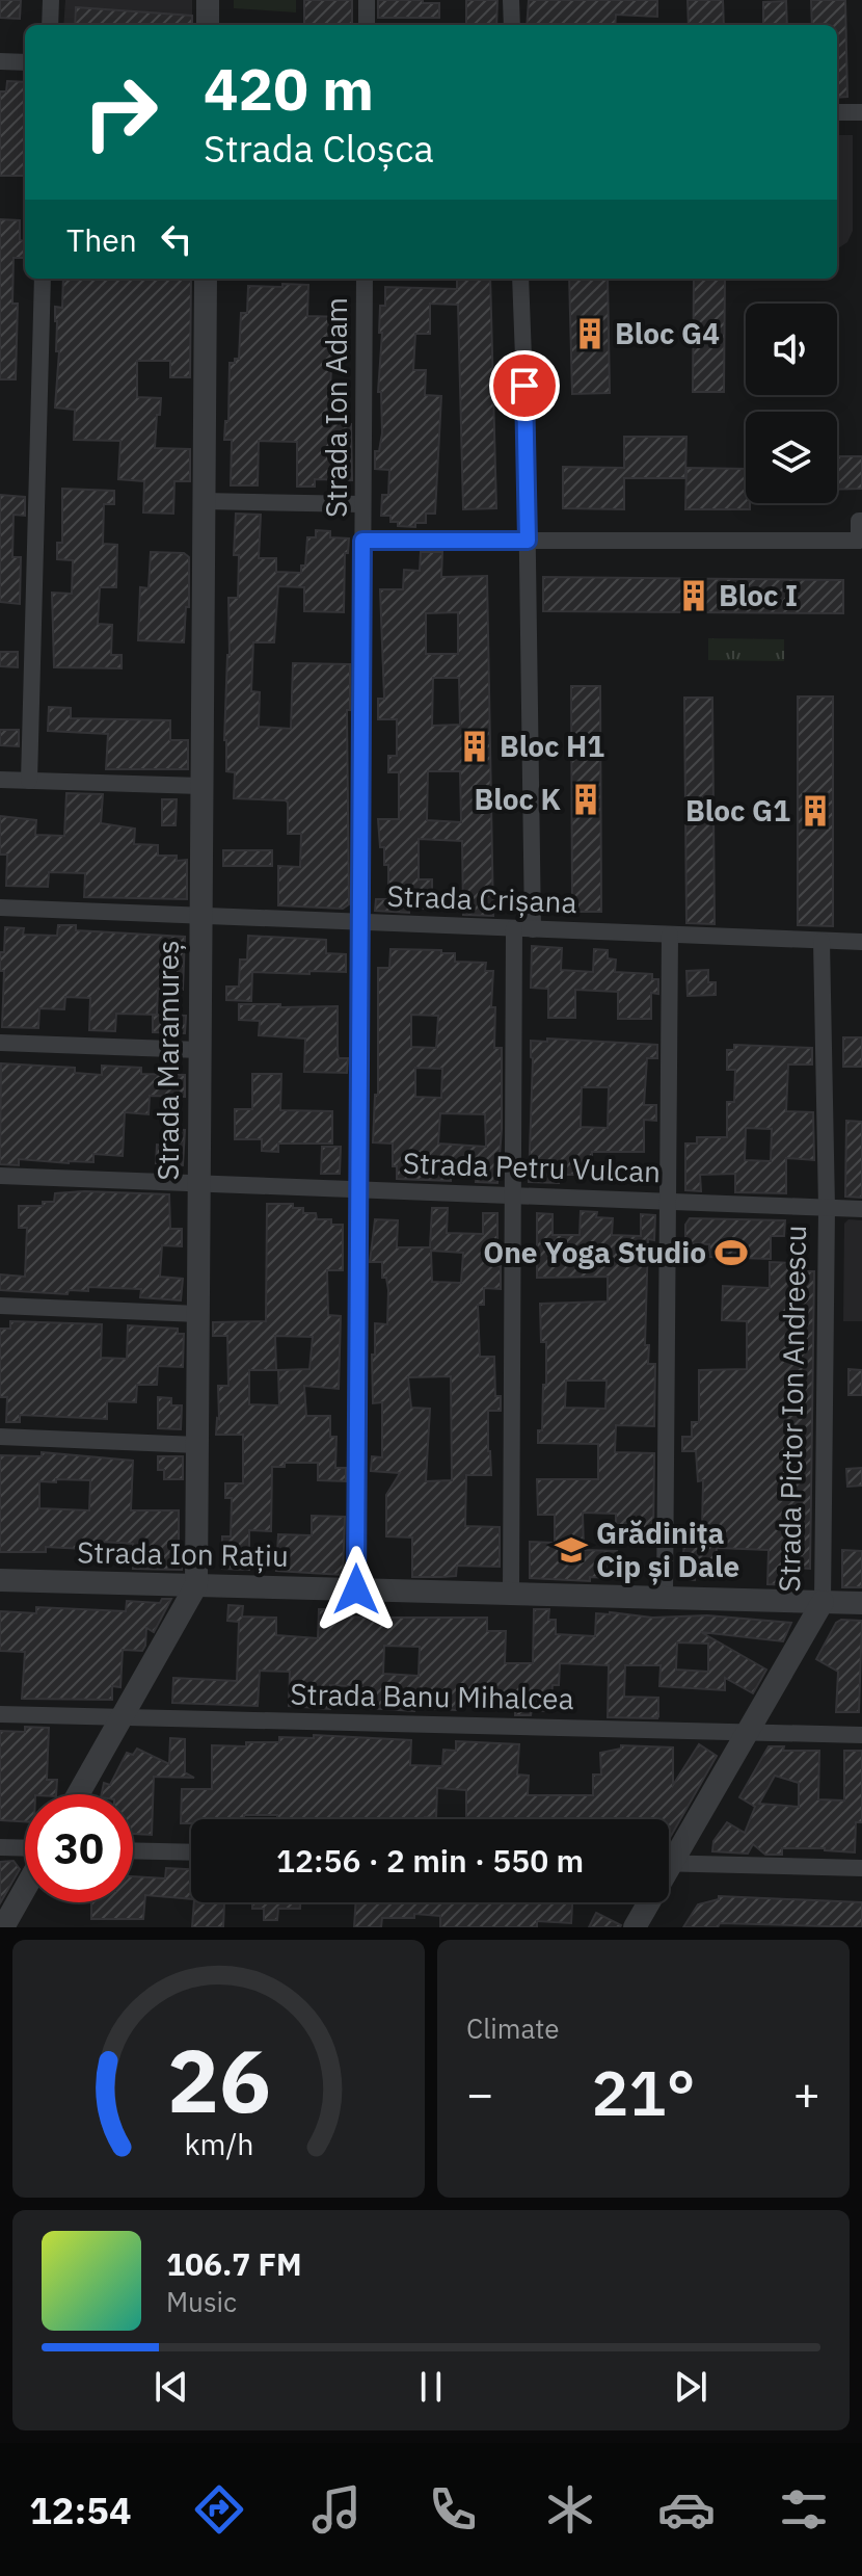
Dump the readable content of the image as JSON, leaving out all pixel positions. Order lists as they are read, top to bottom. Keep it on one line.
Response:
{"streets":{"street":["Strada Ion Adam","Strada Crișana","Strada Maramureș","Strada Petru Vulcan","Strada Pictor Ion Andreescu","Strada Ion Rațiu","Strada Banu Mihalcea"]},"crossings":[["Strada Ion Adam","Strada Crișana"],["Strada Ion Adam","Strada Petru Vulcan"],["Strada Ion Adam","Strada Ion Rațiu"],["Strada Crișana","Strada Maramureș"],["Strada Crișana","Strada Pictor Ion Andreescu"],["Strada Maramureș","Strada Petru Vulcan"],["Strada Maramureș","Strada Ion Rațiu"],["Strada Maramureș","Strada Banu Mihalcea"],["Strada Petru Vulcan","Strada Pictor Ion Andreescu"],["Strada Pictor Ion Andreescu","Strada Ion Rațiu"],["Strada Pictor Ion Andreescu","Strada Banu Mihalcea"]],"places":{"building":["Bloc G4","Bloc I","Bloc H1","Bloc K","Bloc G1"],"sports":["One Yoga Studio"],"school or university":["Grădinița Cip și Dale"]},"page":{"turn":["420 m","Strada Cloșca"],"then":"Then","limit":"30","trip":"12:56 · 2 min · 550 m","tile":"Climate","heat":["−","21°","+"],"song":["106.7 FM","Music"],"tabs":"12:54","gauge":["26","km/h"]}}
